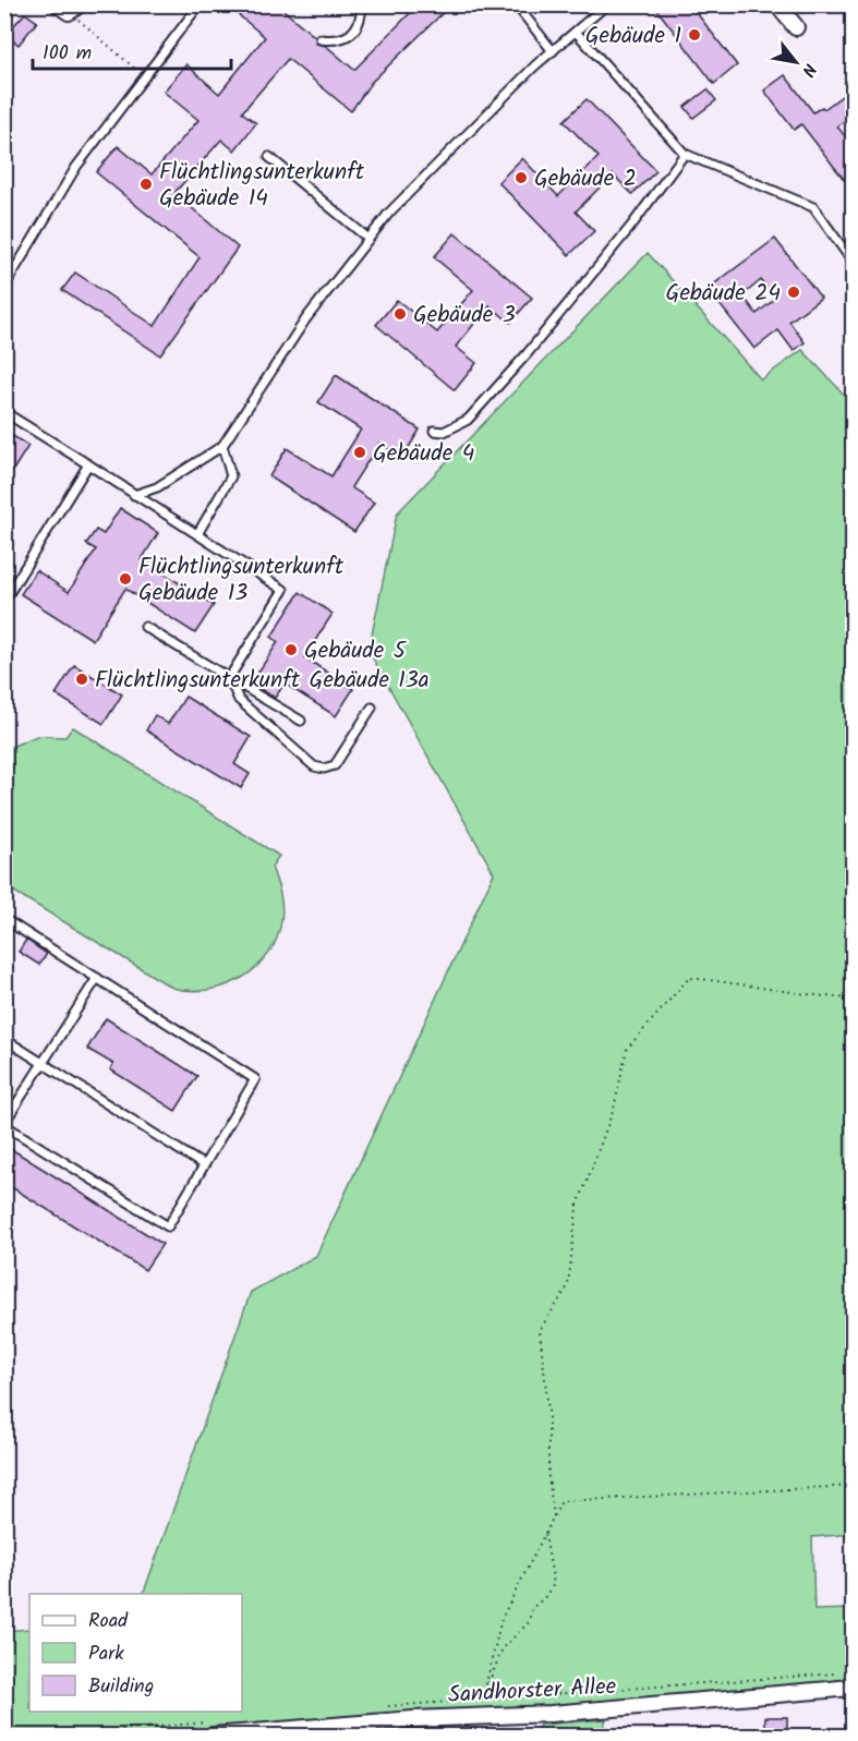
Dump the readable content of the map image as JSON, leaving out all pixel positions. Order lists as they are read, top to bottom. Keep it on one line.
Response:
{"streets":{"street":["Sandhorster Allee"]},"places":["Gebäude 1","Gebäude 2","Flüchtlingsunterkunft Gebäude 14","Gebäude 24","Gebäude 3","Gebäude 4","Flüchtlingsunterkunft Gebäude 13","Gebäude 5","Flüchtlingsunterkunft Gebäude 13a"],"legend":["Road","Park","Building"],"scale_bar":"100 m","north":"bottom right"}
